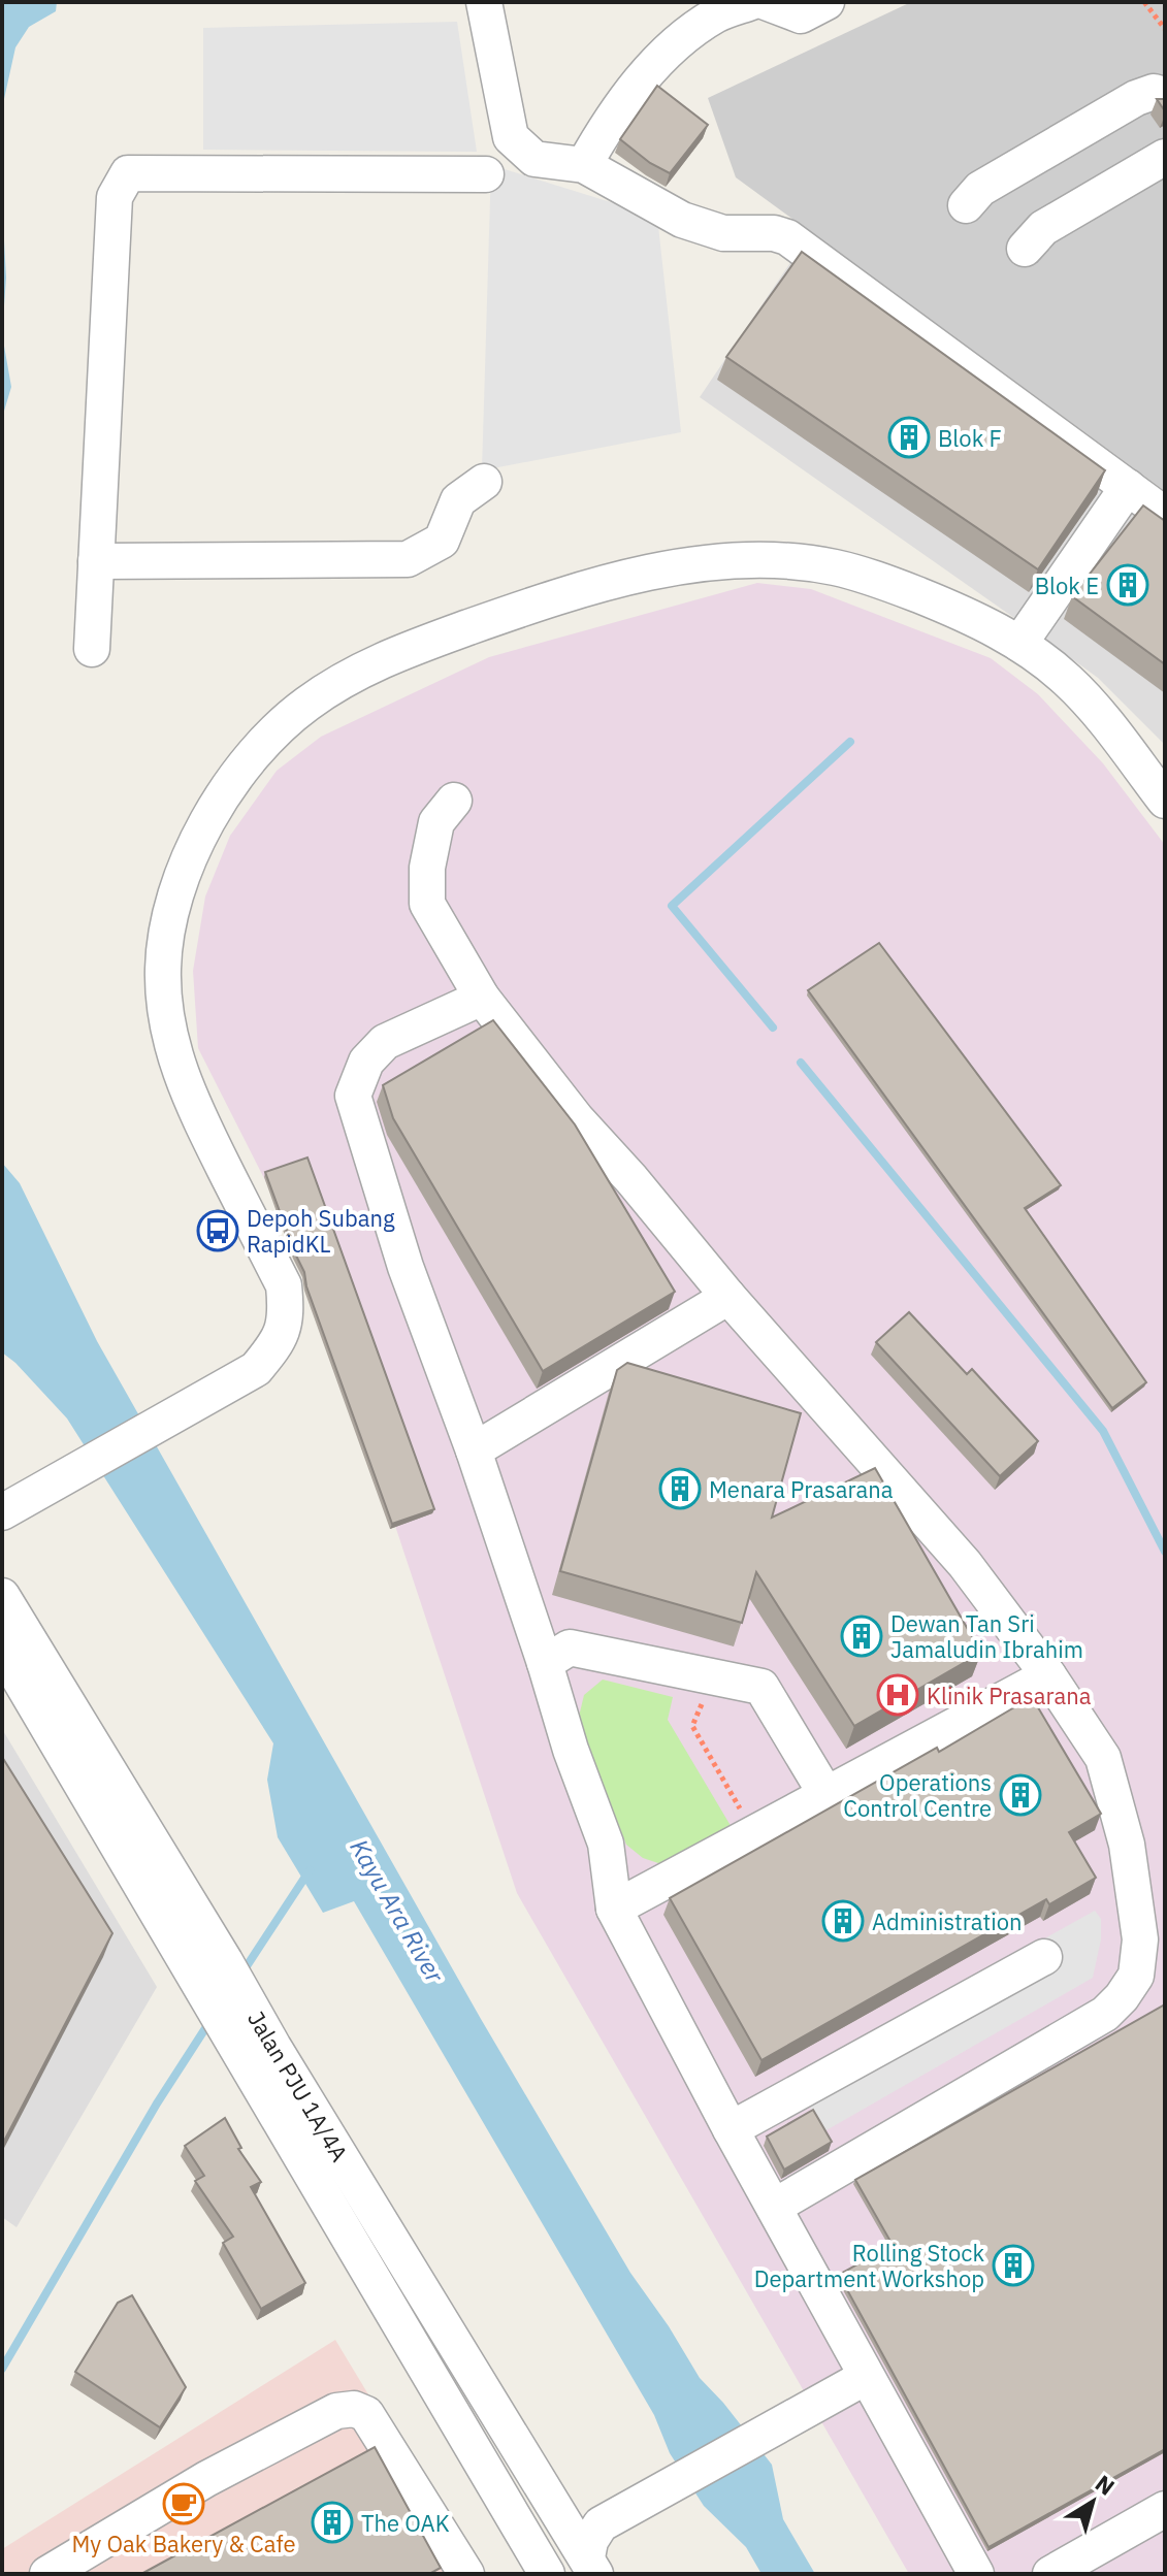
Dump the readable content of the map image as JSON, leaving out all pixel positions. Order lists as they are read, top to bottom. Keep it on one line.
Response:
{"streets":{"street":["Jalan PJU 1A/4A"]},"water":["Kayu Ara River"],"places":{"building":["Blok F","Blok E","Menara Prasarana","Dewan Tan Sri Jamaludin Ibrahim","Operations Control Centre","Administration","Rolling Stock Department Workshop","The OAK"],"bus stop":["Depoh Subang RapidKL"],"hospital":["Klinik Prasarana"],"cafe":["My Oak Bakery & Cafe"]},"north":"top right"}
